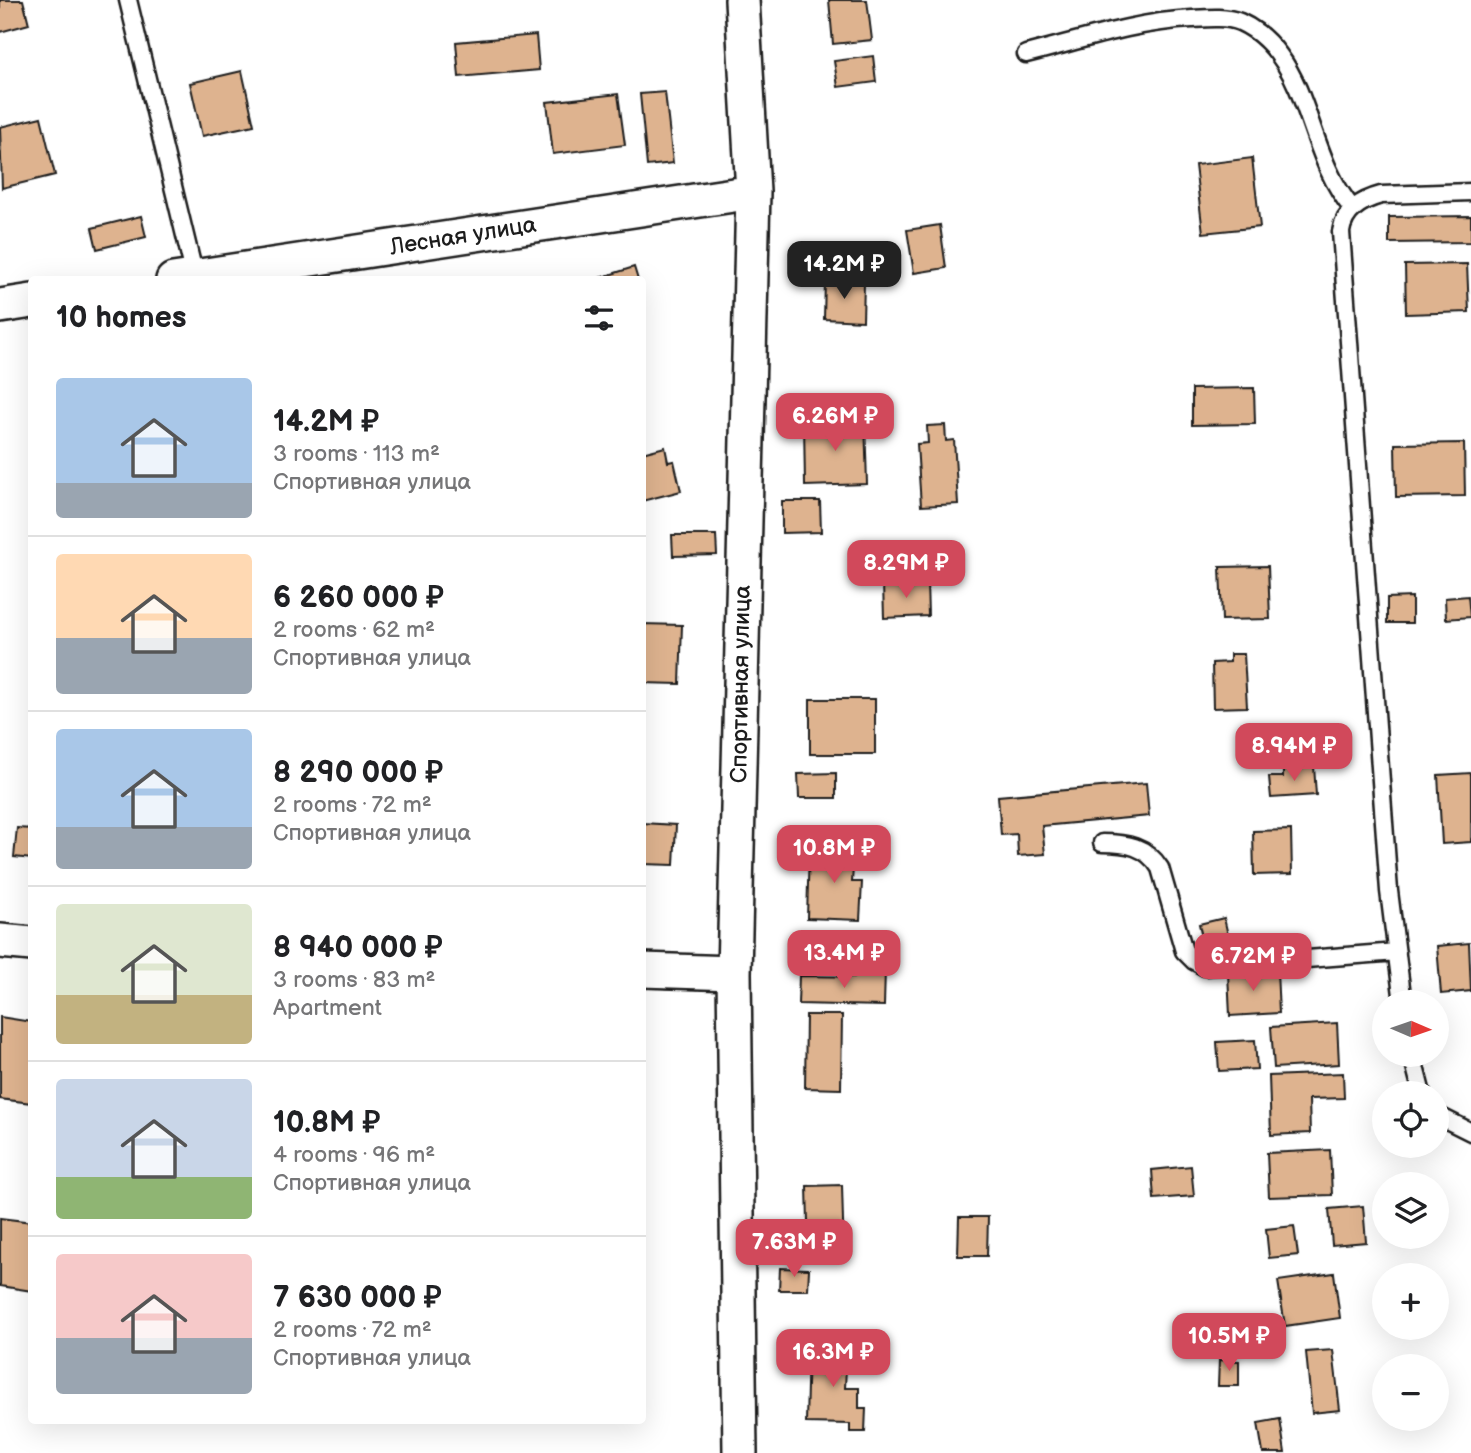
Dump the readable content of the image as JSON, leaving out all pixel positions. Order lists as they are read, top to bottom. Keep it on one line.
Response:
{"streets":{"street":["Лесная улица","Спортивная улица"]},"crossings":[["Лесная улица","Спортивная улица"]],"north":"right","page":{"price":["14.2M ₽","6.26M ₽","8.29M ₽","8.94M ₽","10.8M ₽","13.4M ₽","6.72M ₽","7.63M ₽","10.5M ₽","16.3M ₽"],"heading":"10 homes","list":[{"name":"14.2M ₽","note":"3 rooms · 113 m² · Спортивная улица"},{"name":"6 260 000 ₽","note":"2 rooms · 62 m² · Спортивная улица"},{"name":"8 290 000 ₽","note":"2 rooms · 72 m² · Спортивная улица"},{"name":"8 940 000 ₽","note":"3 rooms · 83 m² · Apartment"},{"name":"10.8M ₽","note":"4 rooms · 96 m² · Спортивная улица"},{"name":"7 630 000 ₽","note":"2 rooms · 72 m² · Спортивная улица"}],"map_buttons":["+","−"]}}
